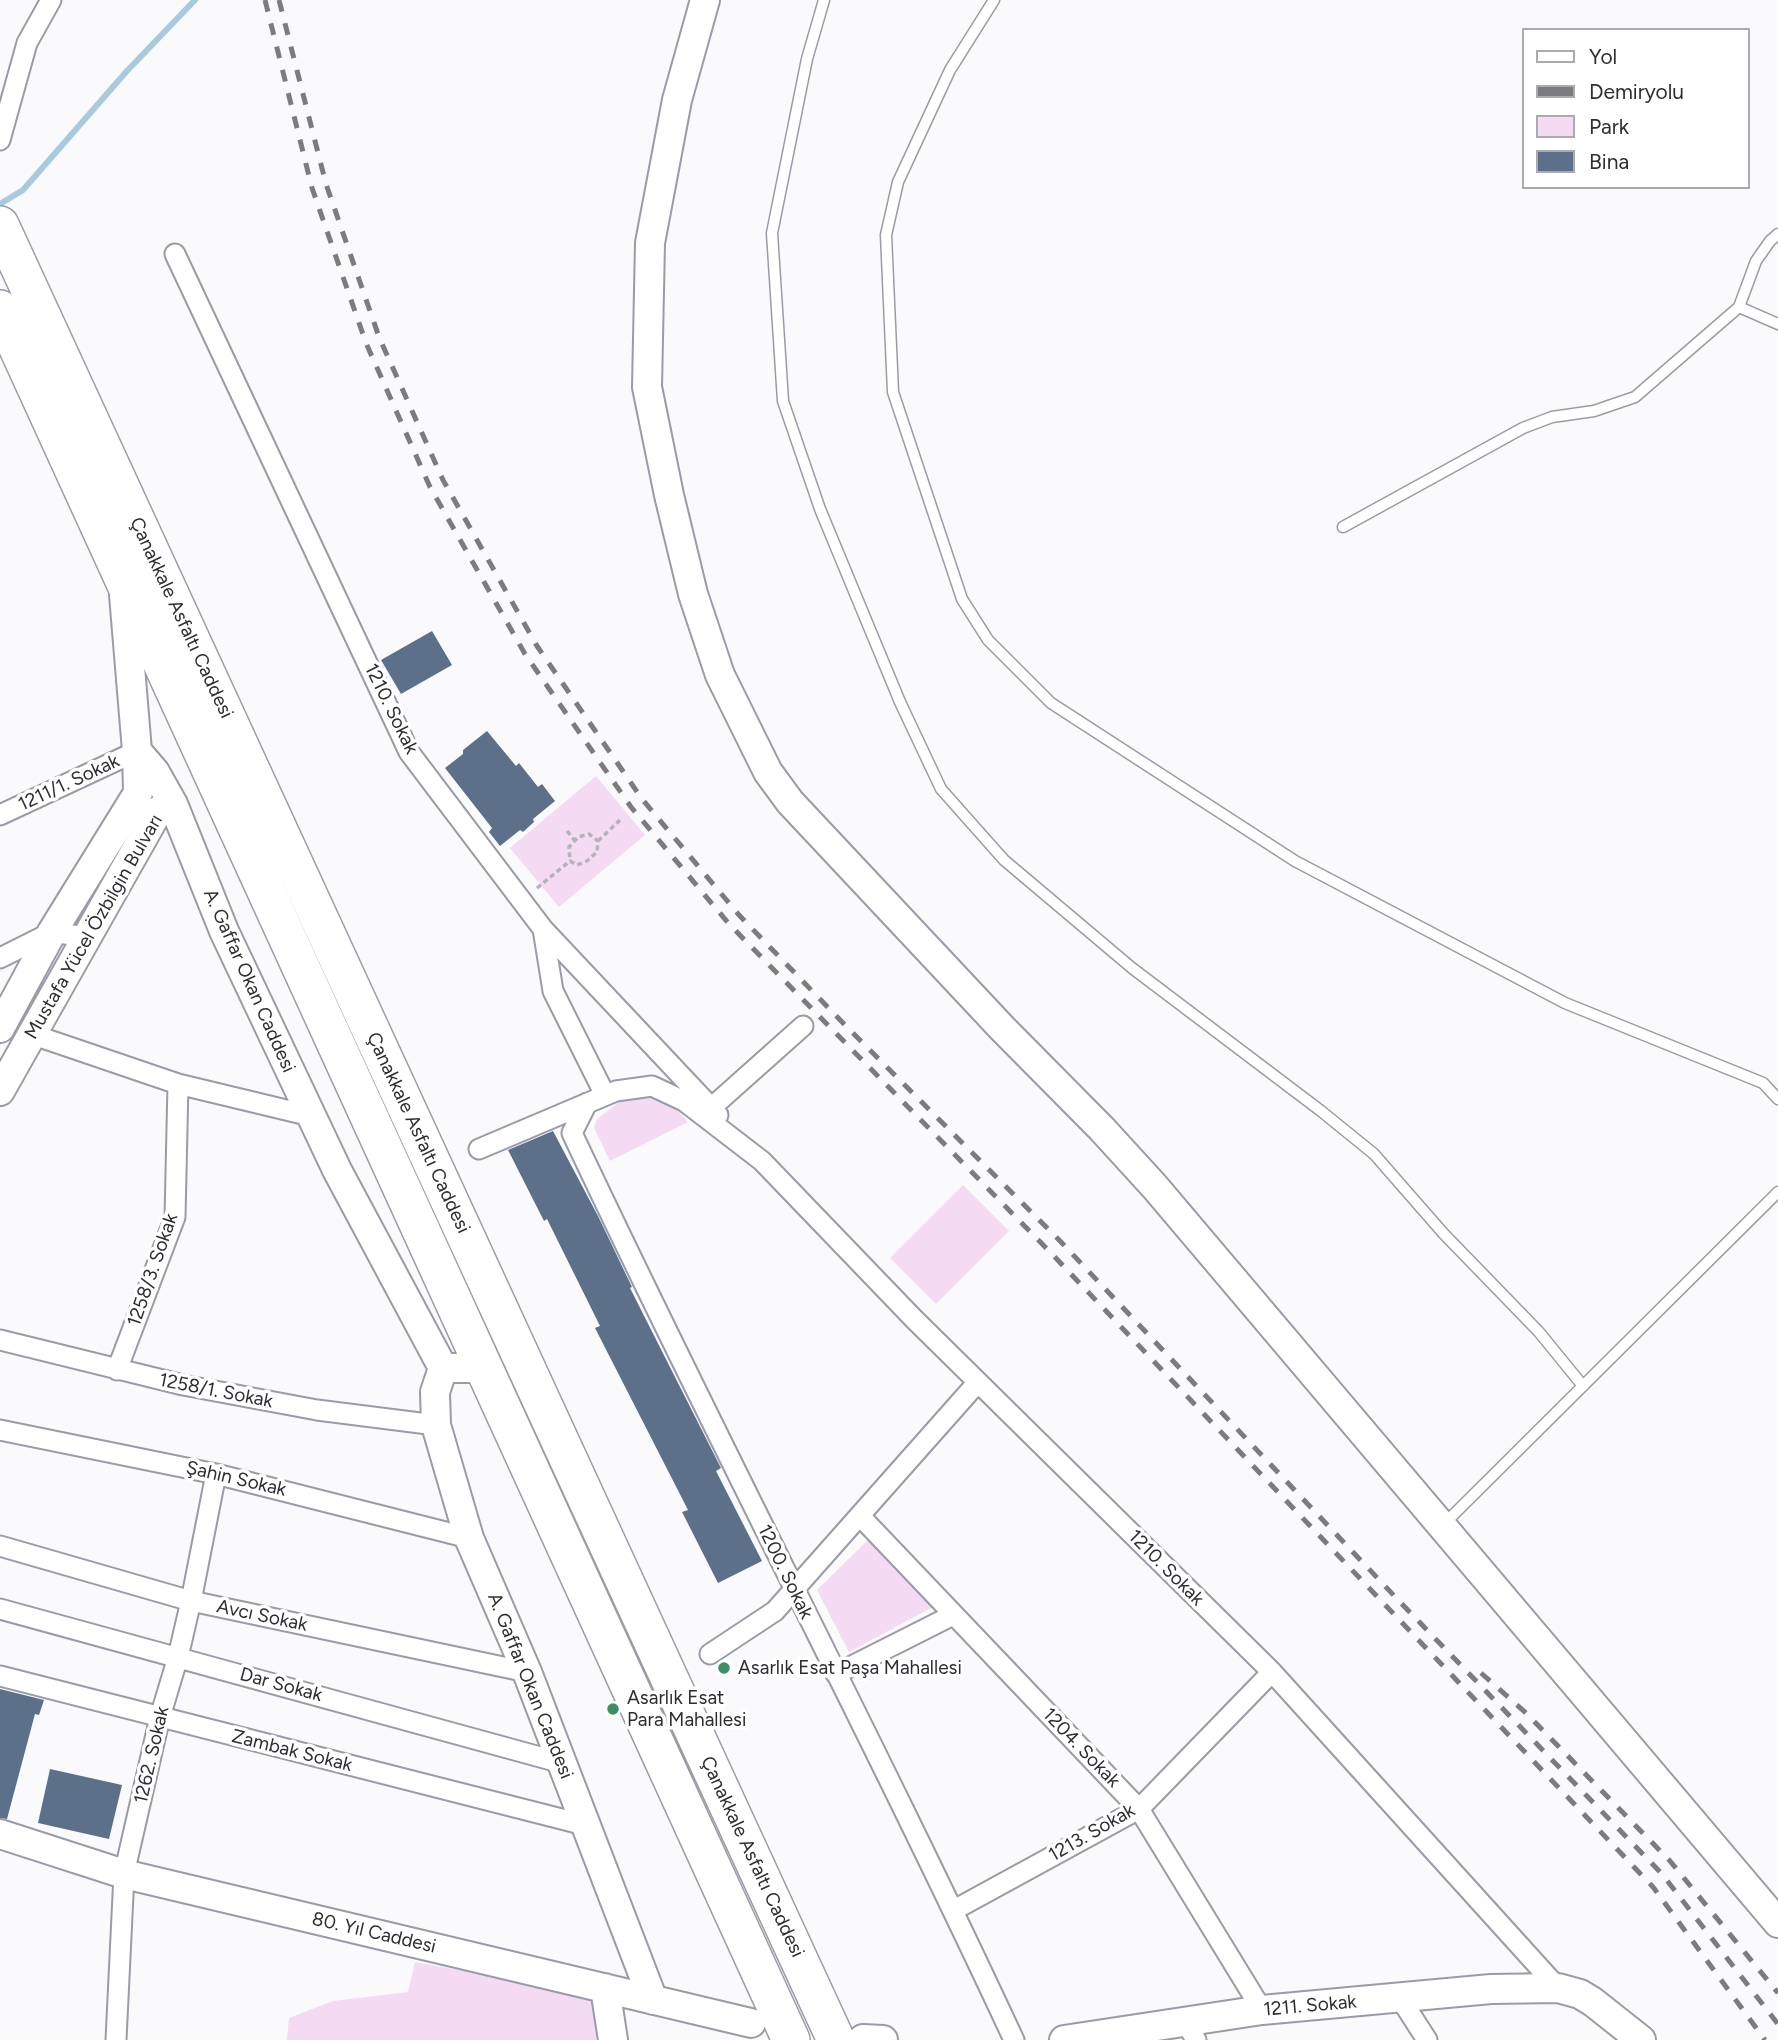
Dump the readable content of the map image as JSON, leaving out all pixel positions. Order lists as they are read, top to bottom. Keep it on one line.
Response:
{"streets":{"highway":["Çanakkale Asfaltı Caddesi"],"street":["1210. Sokak","1211/1. Sokak","Mustafa Yücel Özbilgin Bulvarı","A. Gaffar Okan Caddesi","1258/3. Sokak","1258/1. Sokak","Şahin Sokak","1200. Sokak","Avcı Sokak","Dar Sokak","1204. Sokak","Zambak Sokak","1262. Sokak","1213. Sokak","80. Yıl Caddesi","1211. Sokak"]},"crossings":[["1210. Sokak","1200. Sokak"],["1210. Sokak","1213. Sokak"],["1210. Sokak","1211. Sokak"],["1211/1. Sokak","Mustafa Yücel Özbilgin Bulvarı"],["Mustafa Yücel Özbilgin Bulvarı","A. Gaffar Okan Caddesi"],["A. Gaffar Okan Caddesi","1258/1. Sokak"],["A. Gaffar Okan Caddesi","Şahin Sokak"],["A. Gaffar Okan Caddesi","Avcı Sokak"],["A. Gaffar Okan Caddesi","Dar Sokak"],["A. Gaffar Okan Caddesi","Zambak Sokak"],["A. Gaffar Okan Caddesi","80. Yıl Caddesi"],["1258/3. Sokak","1258/1. Sokak"],["Şahin Sokak","1262. Sokak"],["1200. Sokak","1213. Sokak"],["Avcı Sokak","1262. Sokak"],["Dar Sokak","1262. Sokak"],["1204. Sokak","1213. Sokak"],["1204. Sokak","1211. Sokak"],["Zambak Sokak","1262. Sokak"],["1262. Sokak","80. Yıl Caddesi"]],"places":["Asarlık Esat Paşa Mahallesi","Asarlık Esat Para Mahallesi"],"legend":["Yol","Demiryolu","Park","Bina"]}
